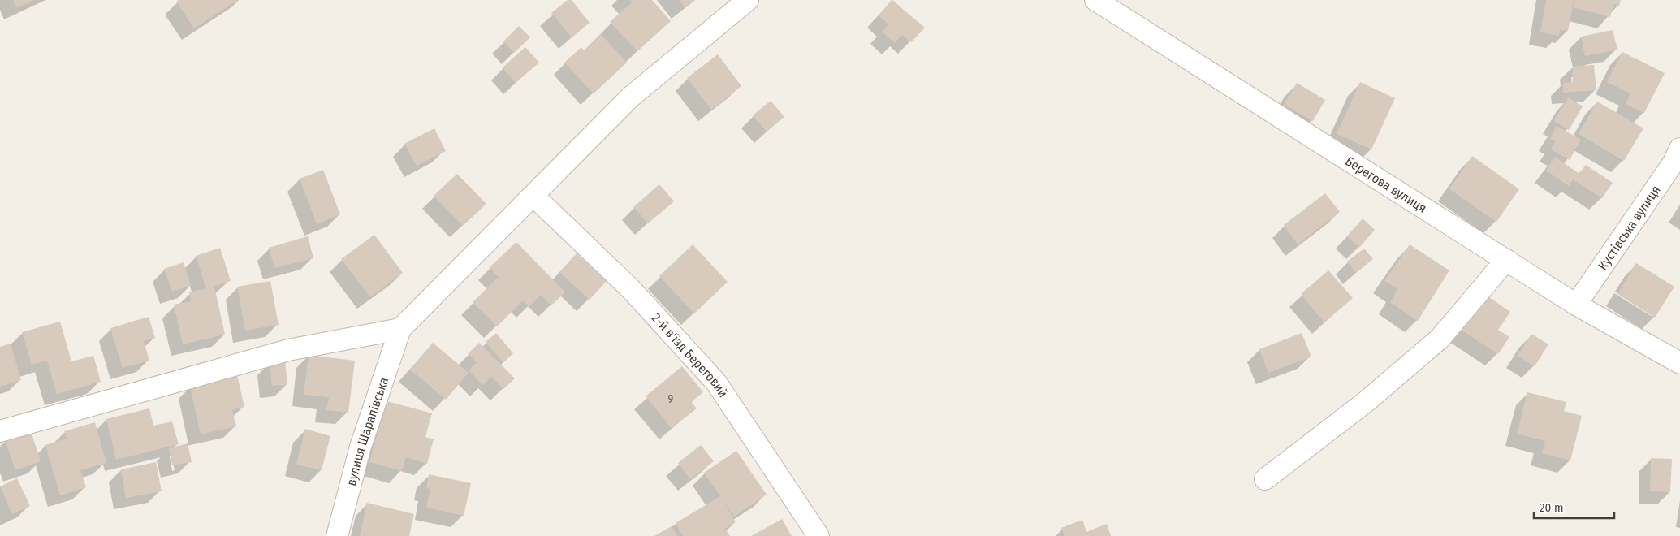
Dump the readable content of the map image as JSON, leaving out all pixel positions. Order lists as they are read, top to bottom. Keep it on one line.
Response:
{"streets":{"street":["Берегова вулиця","Кустівська вулиця","2-й в'їзд Береговий","вулиця Шарапівська"]},"crossings":[["Берегова вулиця","Кустівська вулиця"]],"house_numbers":["9"],"scale_bar":"20 m"}
